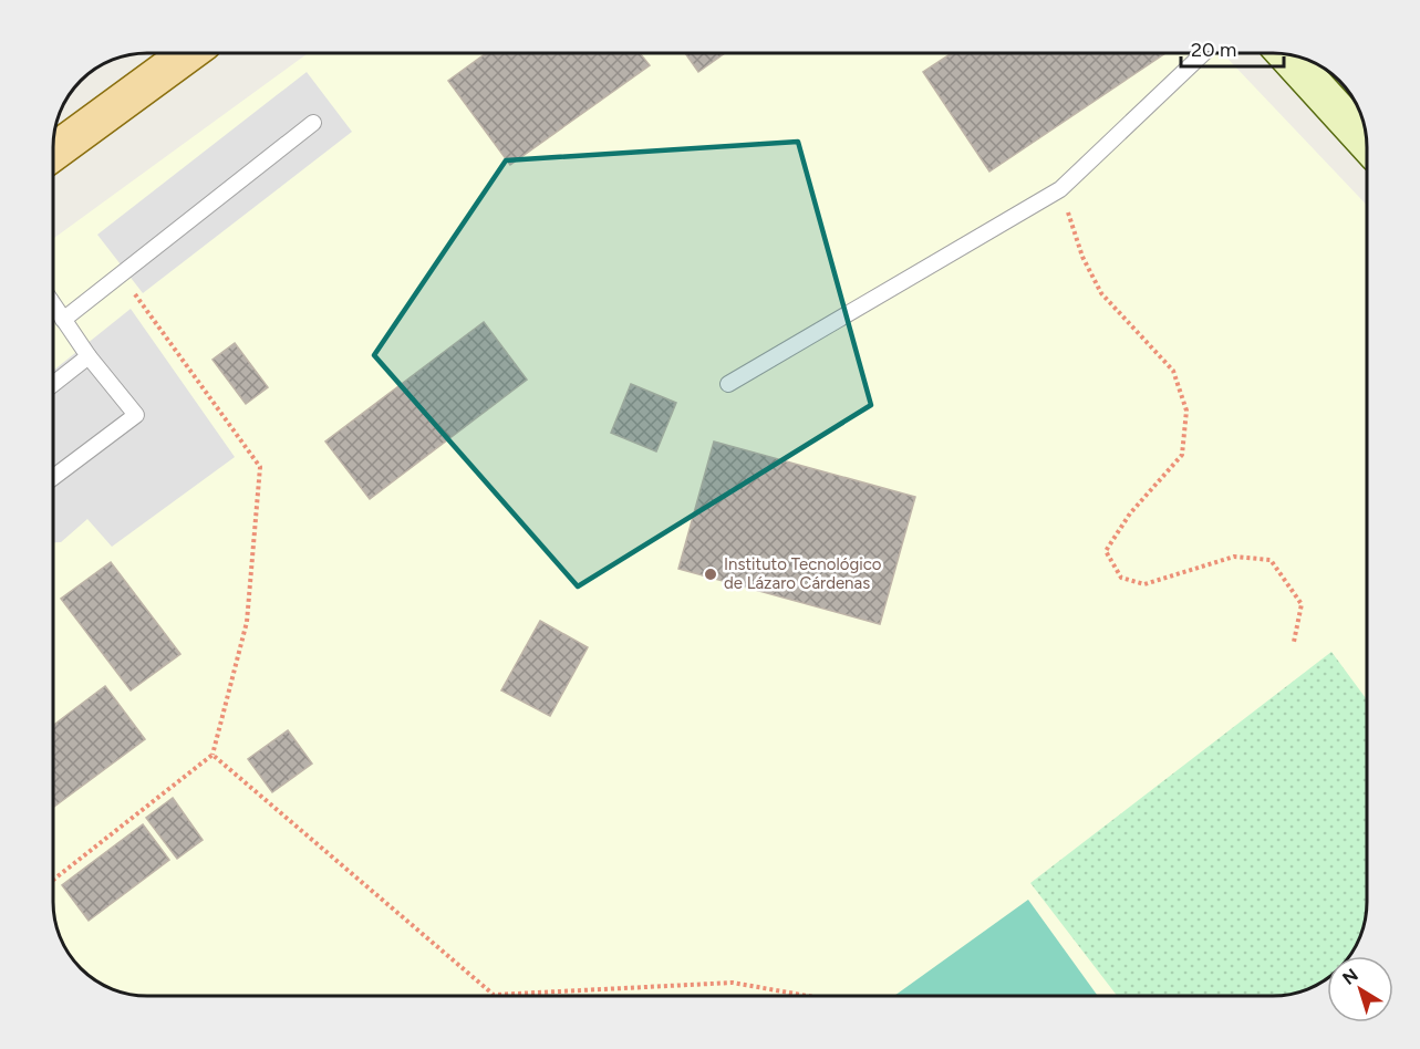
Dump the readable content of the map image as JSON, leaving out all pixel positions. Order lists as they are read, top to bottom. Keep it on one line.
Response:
{"places":["Instituto Tecnológico de Lázaro Cárdenas"],"scale_bar":"20 m","north":"top left"}
